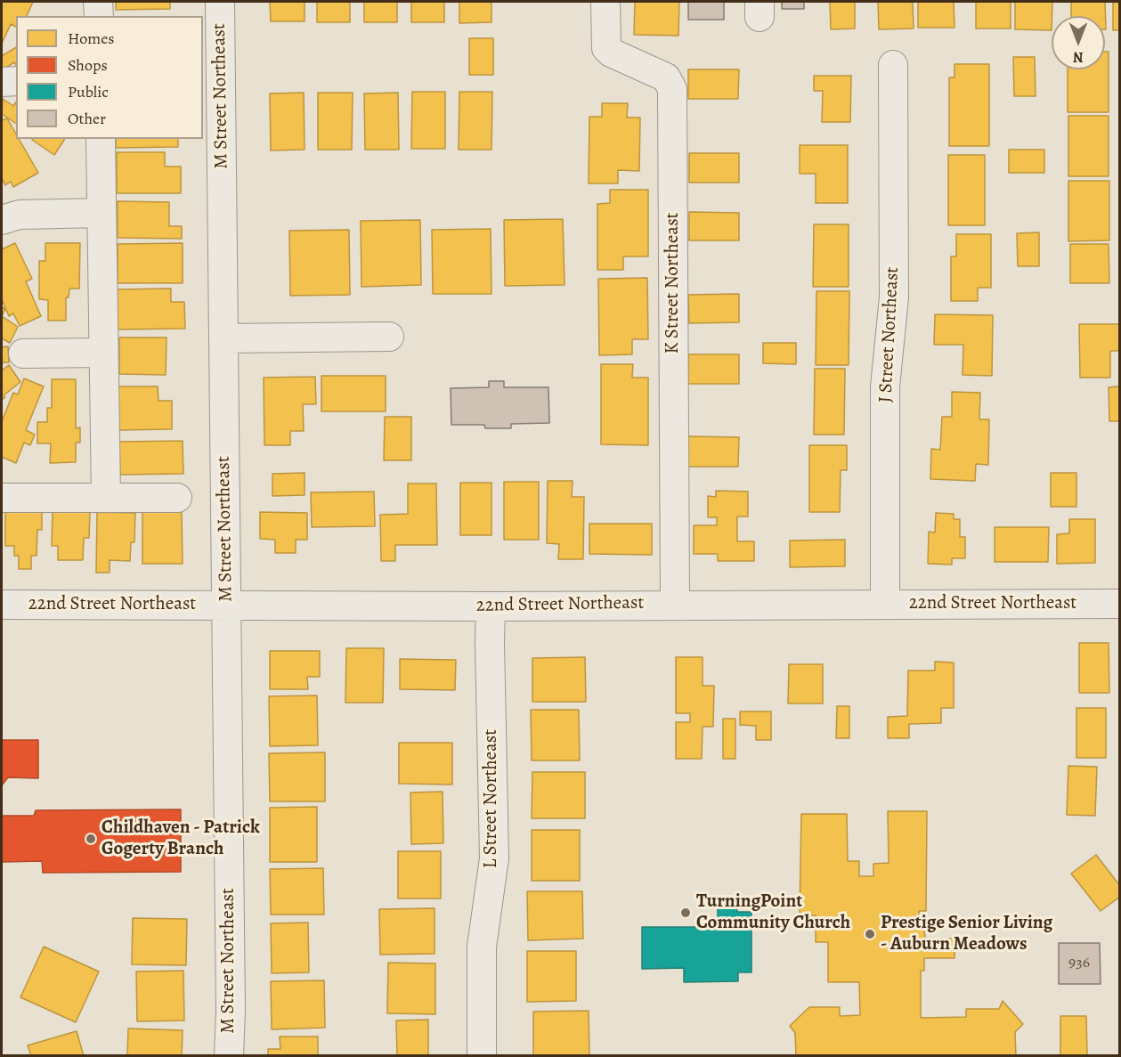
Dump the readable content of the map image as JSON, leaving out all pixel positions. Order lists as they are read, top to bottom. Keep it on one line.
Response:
{"streets":{"street":["M Street Northeast","K Street Northeast","J Street Northeast","22nd Street Northeast","L Street Northeast"]},"crossings":[["M Street Northeast","22nd Street Northeast"],["K Street Northeast","22nd Street Northeast"],["J Street Northeast","22nd Street Northeast"],["22nd Street Northeast","L Street Northeast"]],"places":["Childhaven - Patrick Gogerty Branch","TurningPoint Community Church","Prestige Senior Living - Auburn Meadows"],"house_numbers":["936"],"legend":["Homes","Shops","Public","Other"],"north":"bottom"}
